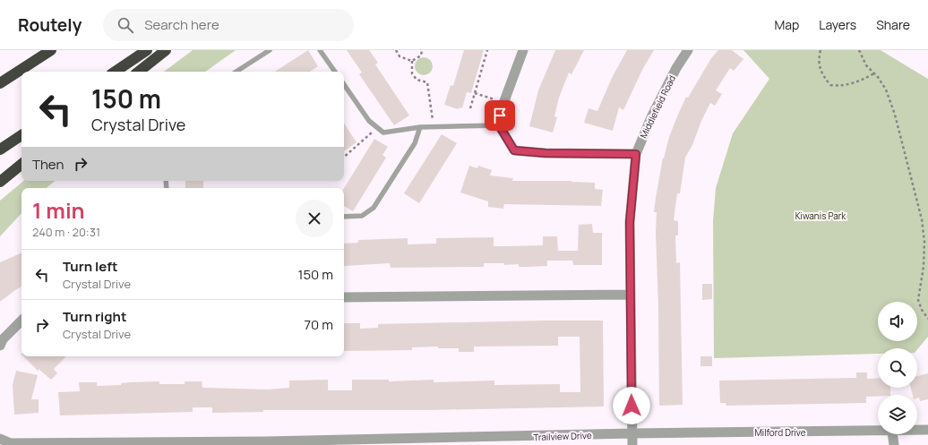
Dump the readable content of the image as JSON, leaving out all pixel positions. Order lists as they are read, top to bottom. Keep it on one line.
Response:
{"streets":{"street":["Middlefield Road","Milford Drive","Trailview Drive"]},"crossings":[["Middlefield Road","Milford Drive"],["Middlefield Road","Trailview Drive"],["Milford Drive","Trailview Drive"]],"parks":["Kiwanis Park"],"page":{"header":"Routely","search":"Search here","nav":["Map","Layers","Share"],"turn":["150 m","Crystal Drive"],"then":"Then","heading":["1 min","240 m · 20:31"],"list":[{"name":"Turn left","note":"Crystal Drive","value":"150 m"},{"name":"Turn right","note":"Crystal Drive","value":"70 m"}]}}
